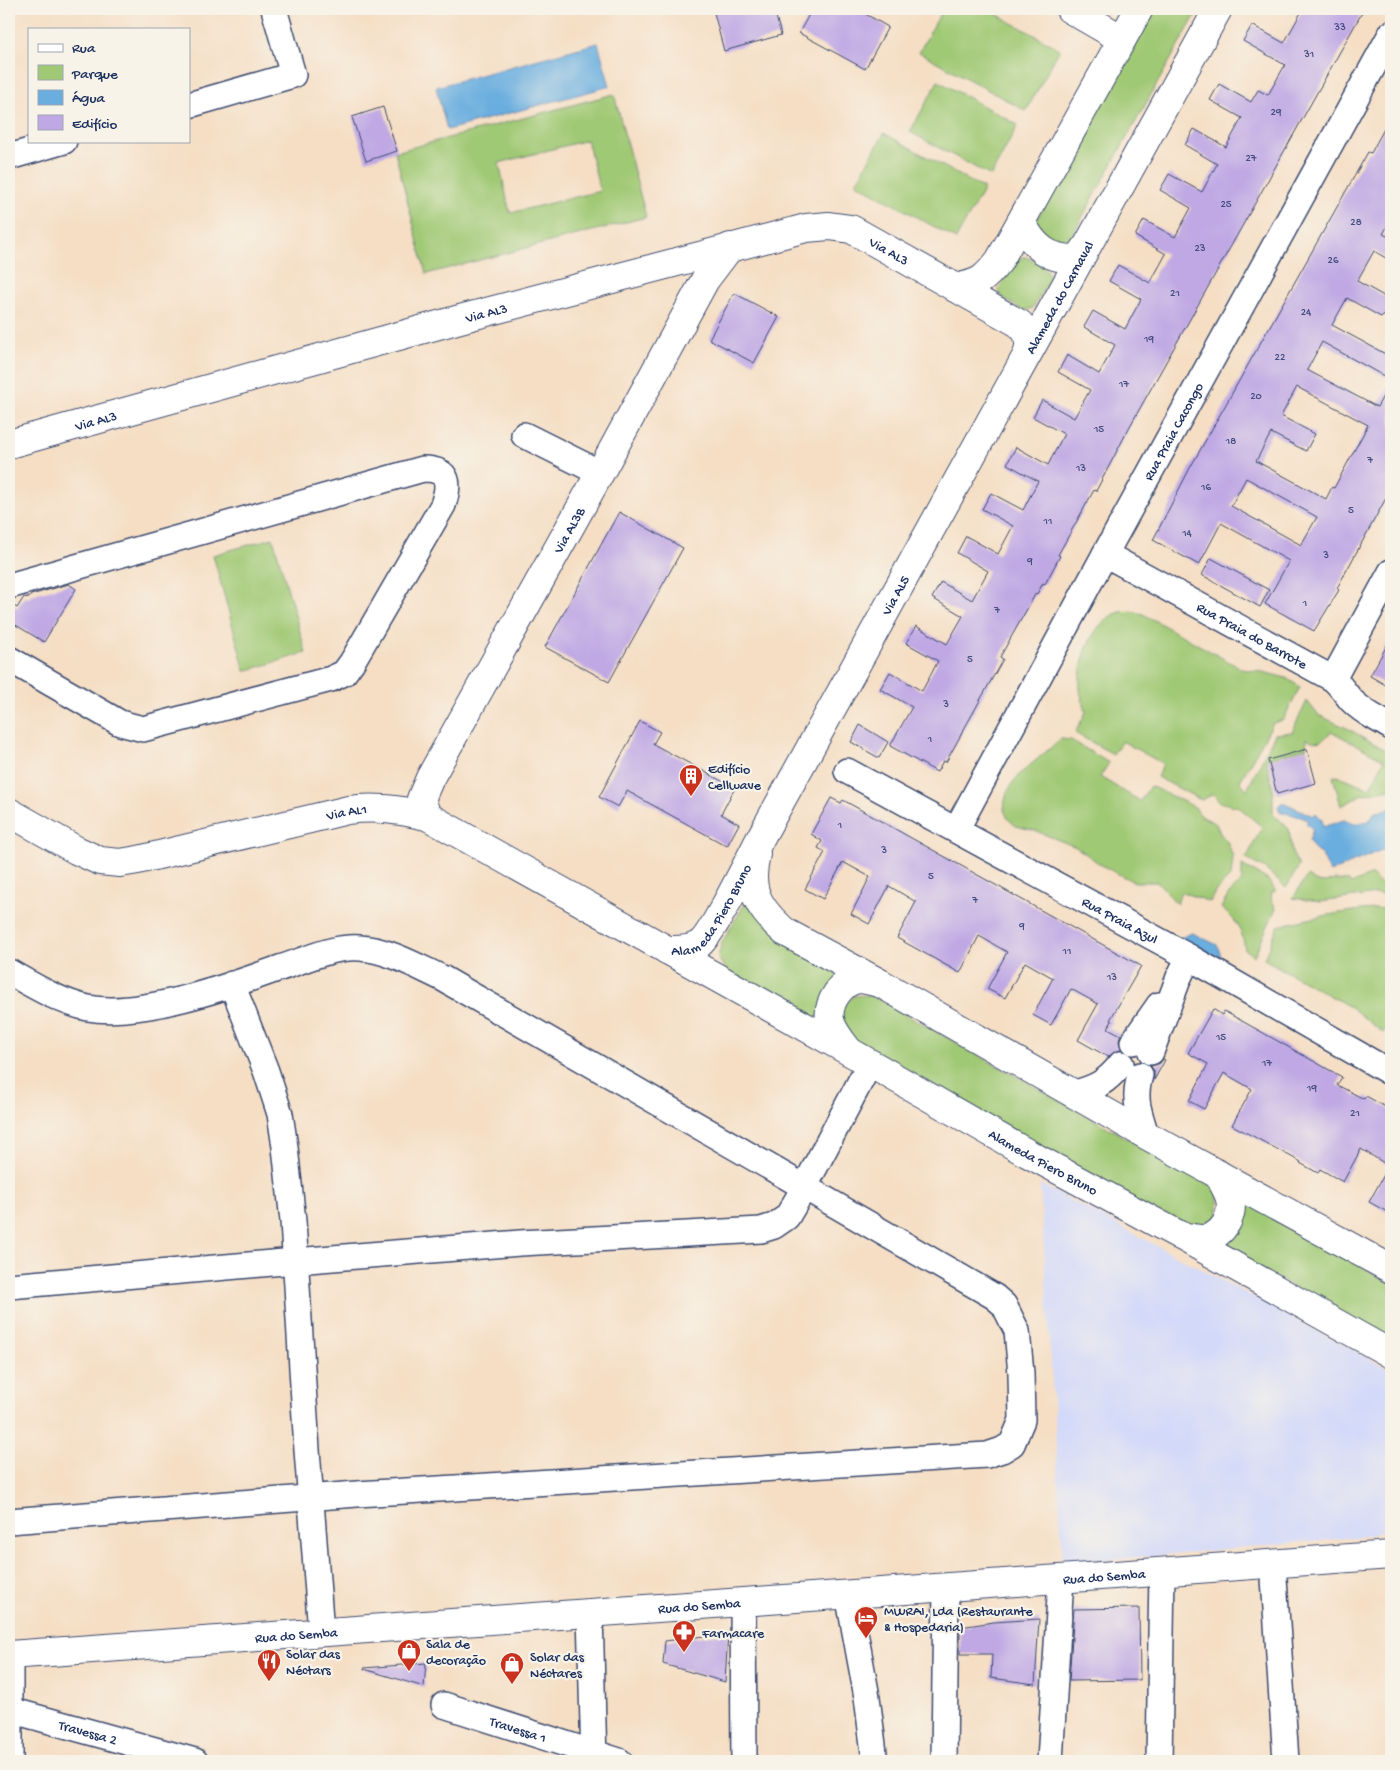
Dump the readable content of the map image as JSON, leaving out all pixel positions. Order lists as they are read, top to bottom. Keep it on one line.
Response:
{"streets":{"street":["Via AL3","Alameda do Carnaval","Rua Praia Cacongo","Via AL3B","Via AL5","Rua Praia do Barrote","Via AL1","Alameda Piero Bruno","Rua Praia Azul","Rua do Semba","Travessa 1","Travessa 2"]},"crossings":[["Via AL3","Alameda do Carnaval"],["Via AL3","Via AL3B"],["Alameda do Carnaval","Via AL5"],["Rua Praia Cacongo","Rua Praia do Barrote"],["Rua Praia Cacongo","Rua Praia Azul"],["Via AL3B","Via AL1"],["Via AL5","Alameda Piero Bruno"],["Via AL1","Alameda Piero Bruno"]],"places":{"building":["Edifício Cellwave"],"hotel":["MWRAI, Lda (Restaurante & Hospedaria)"],"pharmacy":["Farmacare"],"shop":["Sala de decoração","Solar das Néctares"],"restaurant":["Solar das Néctars"]},"house_numbers":["33","31","29","27","25","28","23","26","21","24","19","22","17","20","15","18","7","13","16","5","11","14","3","9","1","7","5","3","1","1","3","5","7","9","11","13","15","17","19","21"],"legend":["Rua","Parque","Água","Edifício"]}
